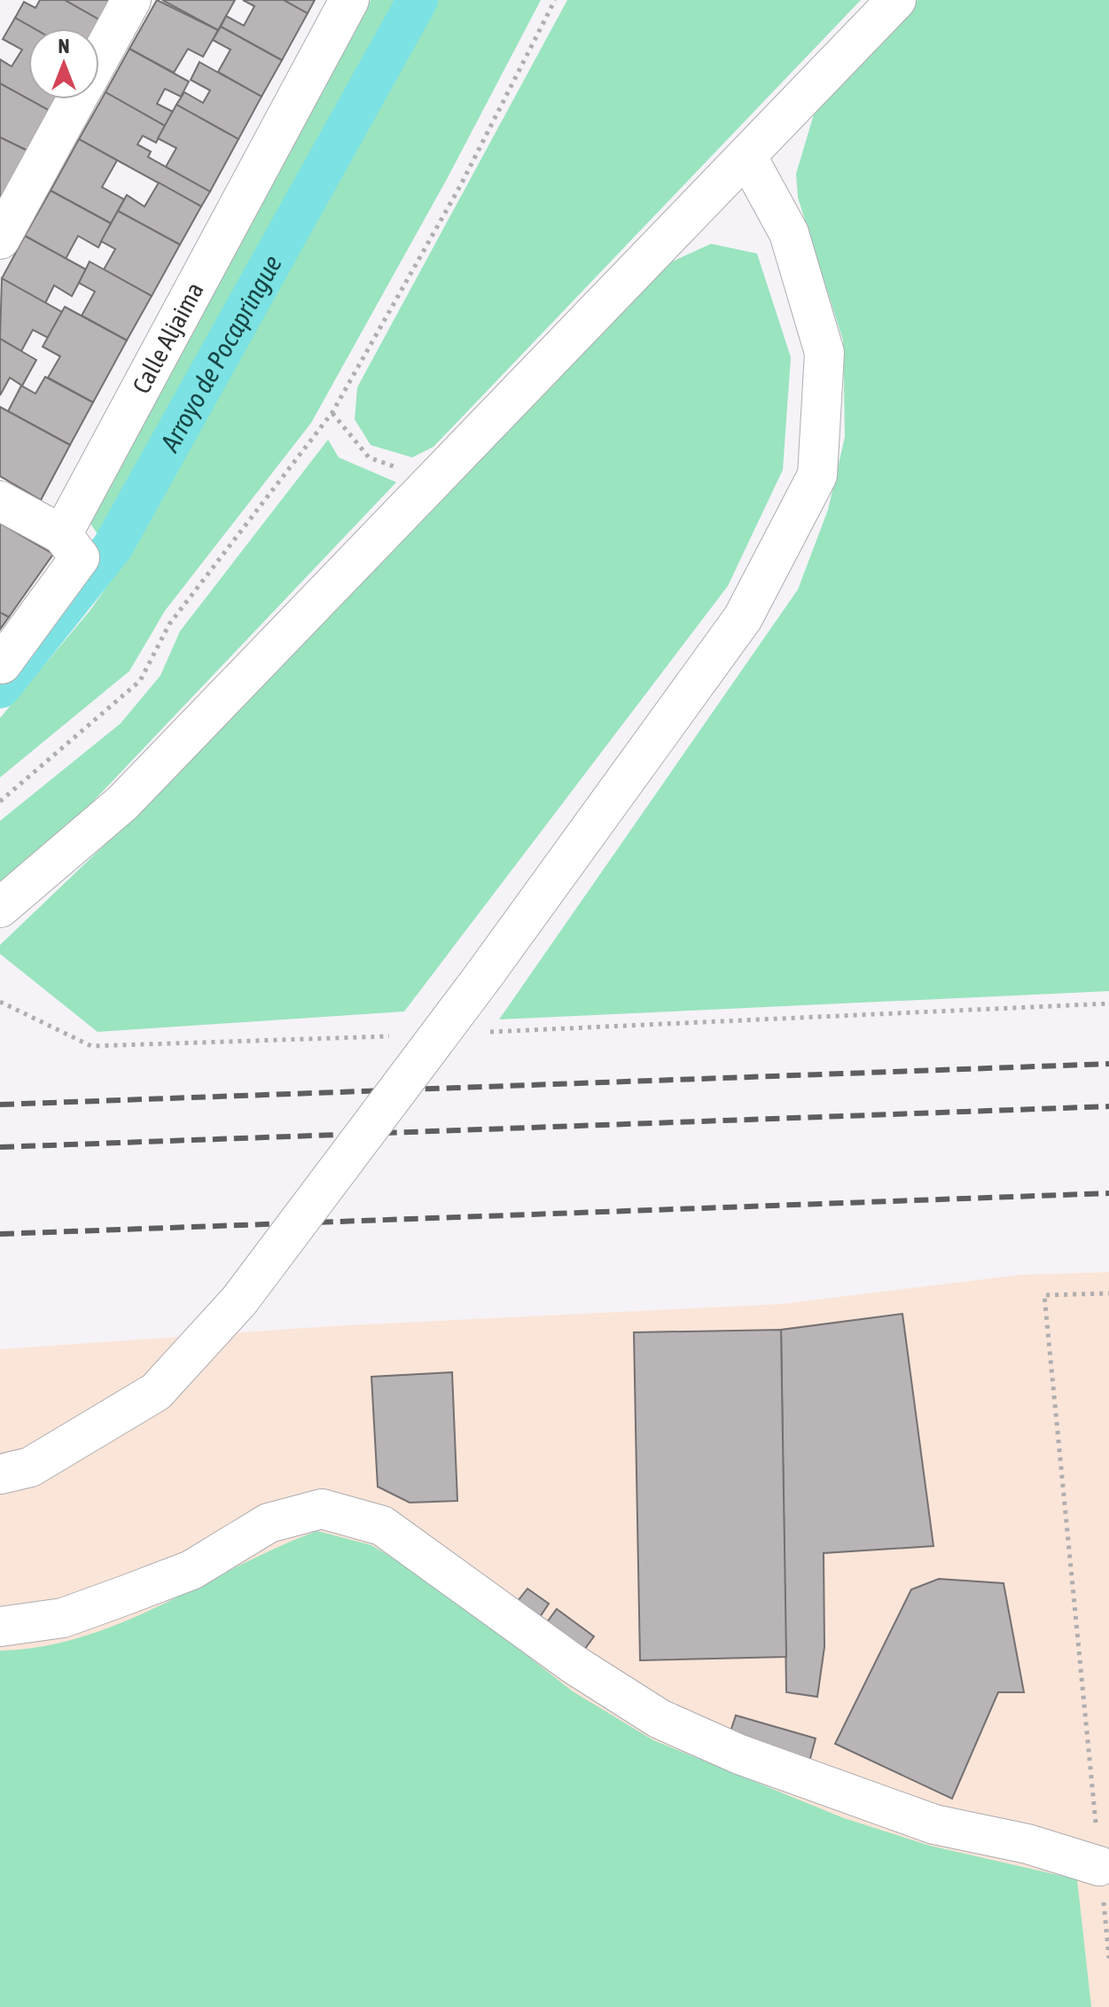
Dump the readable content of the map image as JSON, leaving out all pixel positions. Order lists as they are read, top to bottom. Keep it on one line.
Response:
{"streets":{"street":["Calle Aljaima"]},"water":["Arroyo de Pocapringue"],"north":"top"}
